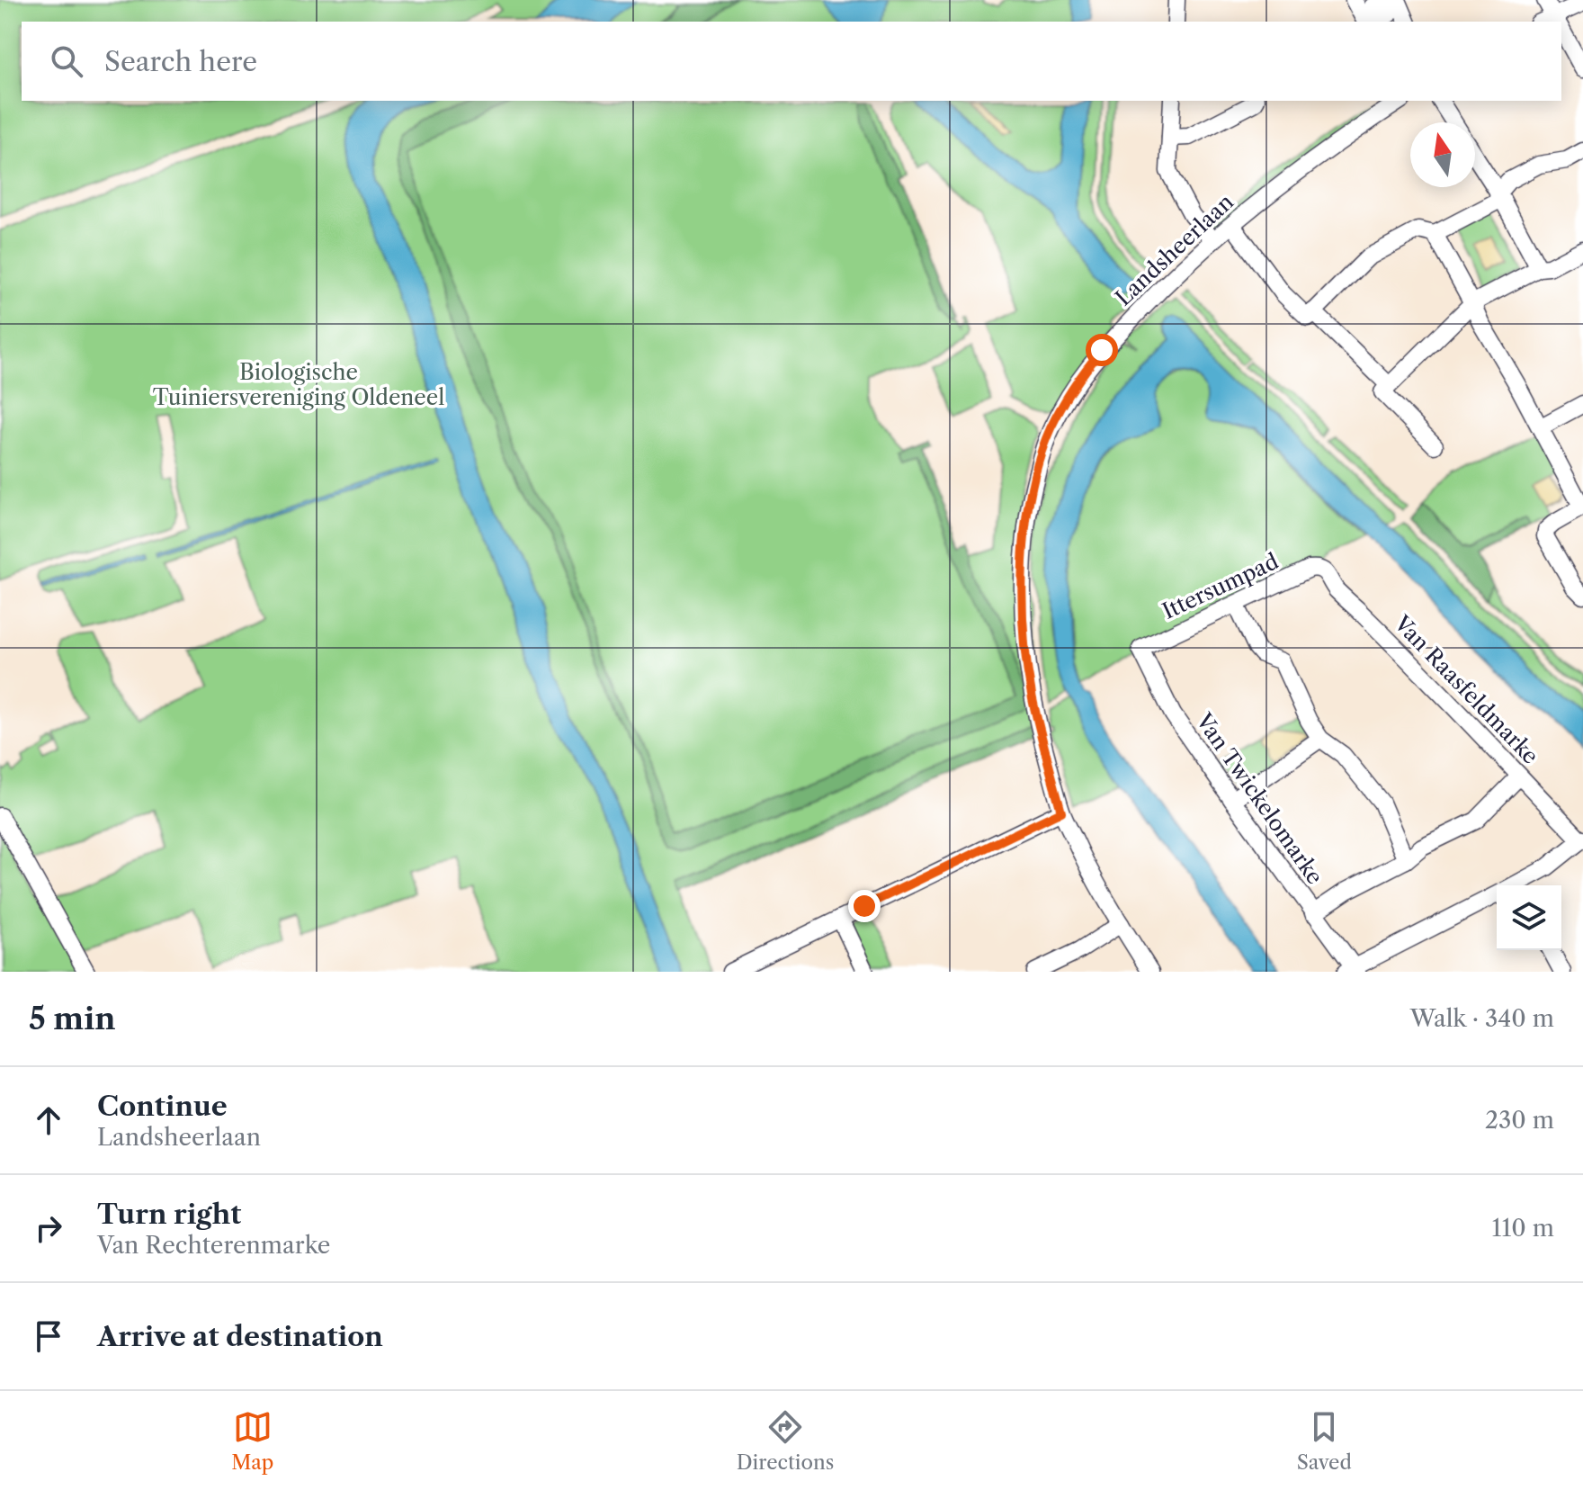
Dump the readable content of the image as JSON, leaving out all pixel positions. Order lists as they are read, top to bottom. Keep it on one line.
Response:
{"streets":{"street":["Landsheerlaan","Ittersumpad","Van Raasfeldmarke","Van Twickelomarke"]},"crossings":[["Ittersumpad","Van Raasfeldmarke"],["Ittersumpad","Van Twickelomarke"]],"parks":["Biologische Tuiniersvereniging Oldeneel"],"north":"top","page":{"search":"Search here","heading":["5 min","Walk · 340 m"],"list":[["Continue","Landsheerlaan","230 m"],["Turn right","Van Rechterenmarke","110 m"],"Arrive at destination"],"nav":["Map","Directions","Saved"]}}
